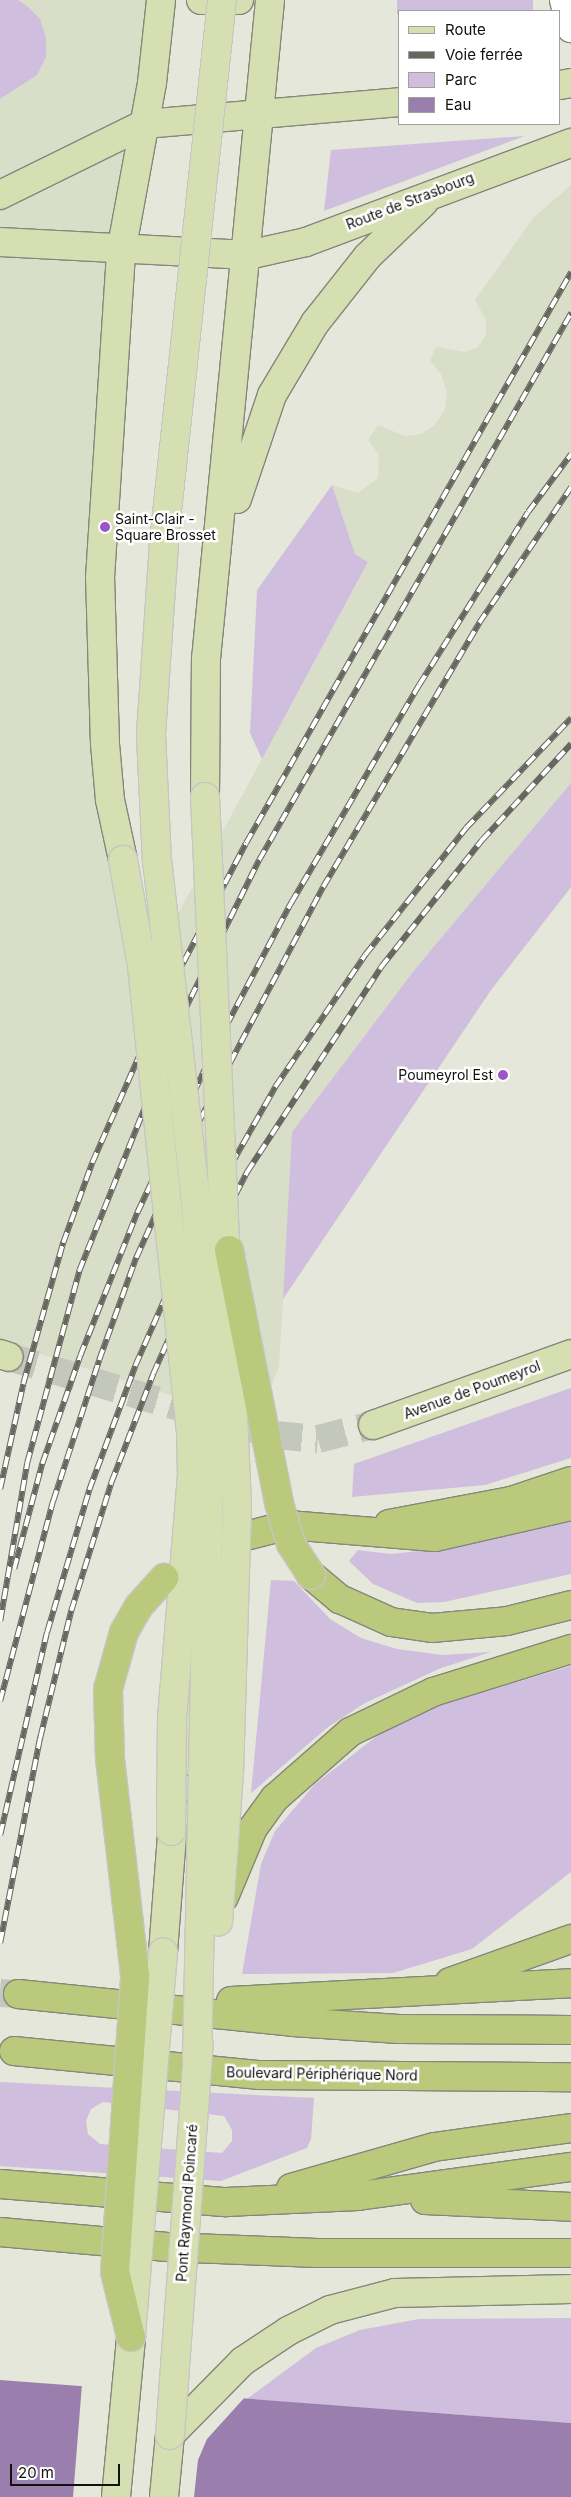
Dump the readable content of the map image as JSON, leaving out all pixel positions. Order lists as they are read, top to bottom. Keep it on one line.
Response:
{"streets":{"highway":["Boulevard Périphérique Nord"],"main road":["Route de Strasbourg","Avenue de Poumeyrol","Pont Raymond Poincaré"]},"places":["Saint-Clair - Square Brosset","Poumeyrol Est"],"legend":["Route","Voie ferrée","Parc","Eau"],"scale_bar":"20 m"}
